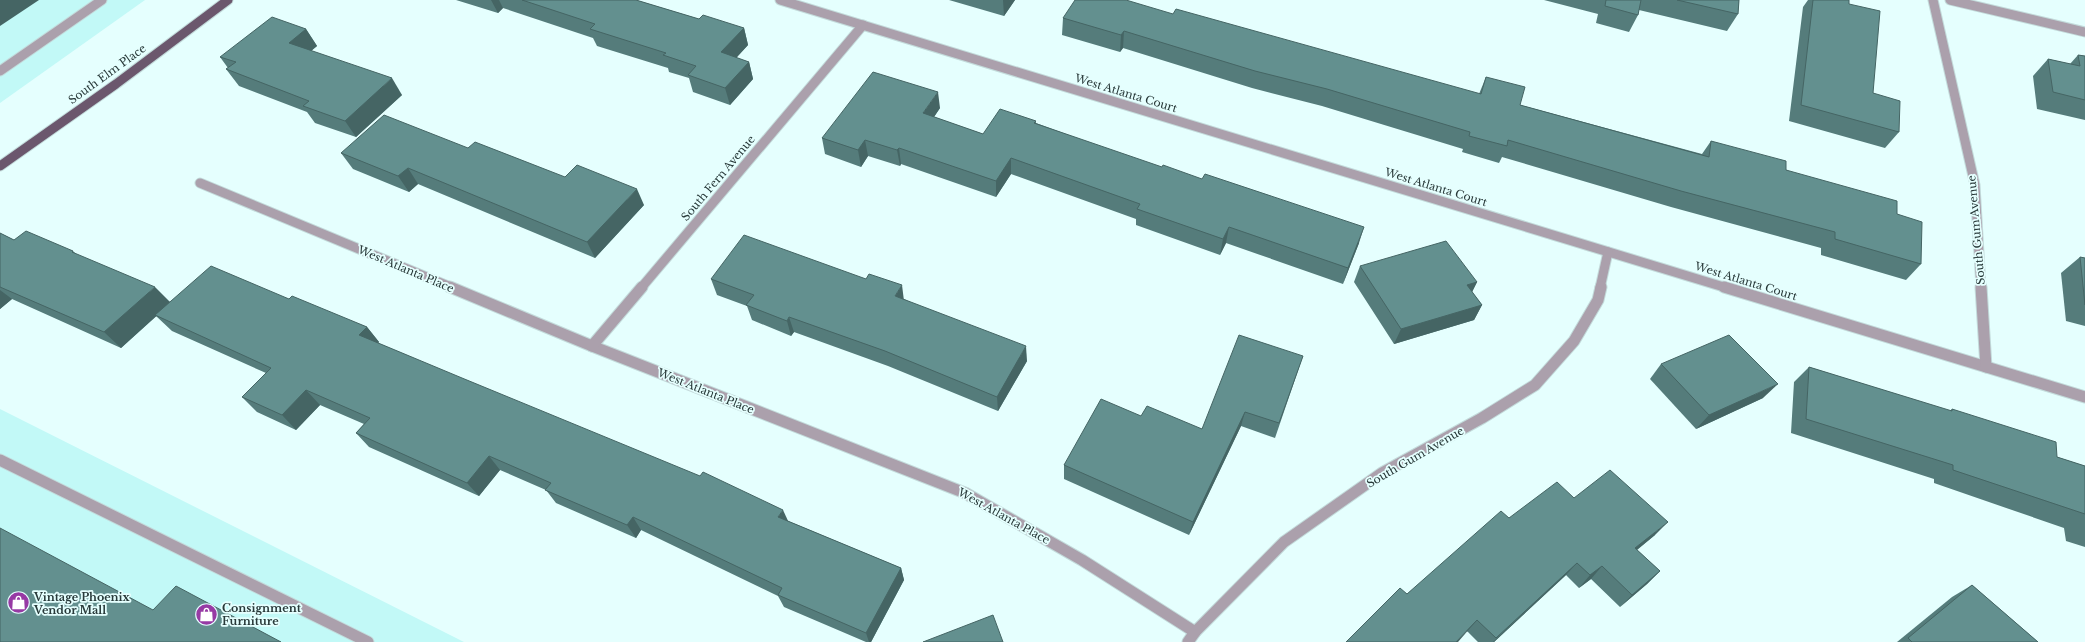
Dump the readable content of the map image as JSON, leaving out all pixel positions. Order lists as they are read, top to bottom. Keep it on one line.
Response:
{"streets":{"main road":["South Elm Place"],"street":["West Atlanta Court","South Fern Avenue","South Gum Avenue","West Atlanta Place"]},"crossings":[["West Atlanta Court","South Fern Avenue"],["West Atlanta Court","South Gum Avenue"],["South Fern Avenue","West Atlanta Place"],["South Gum Avenue","West Atlanta Place"]],"places":{"shop":["Vintage Phoenix Vendor Mall","Consignment Furniture"]}}
